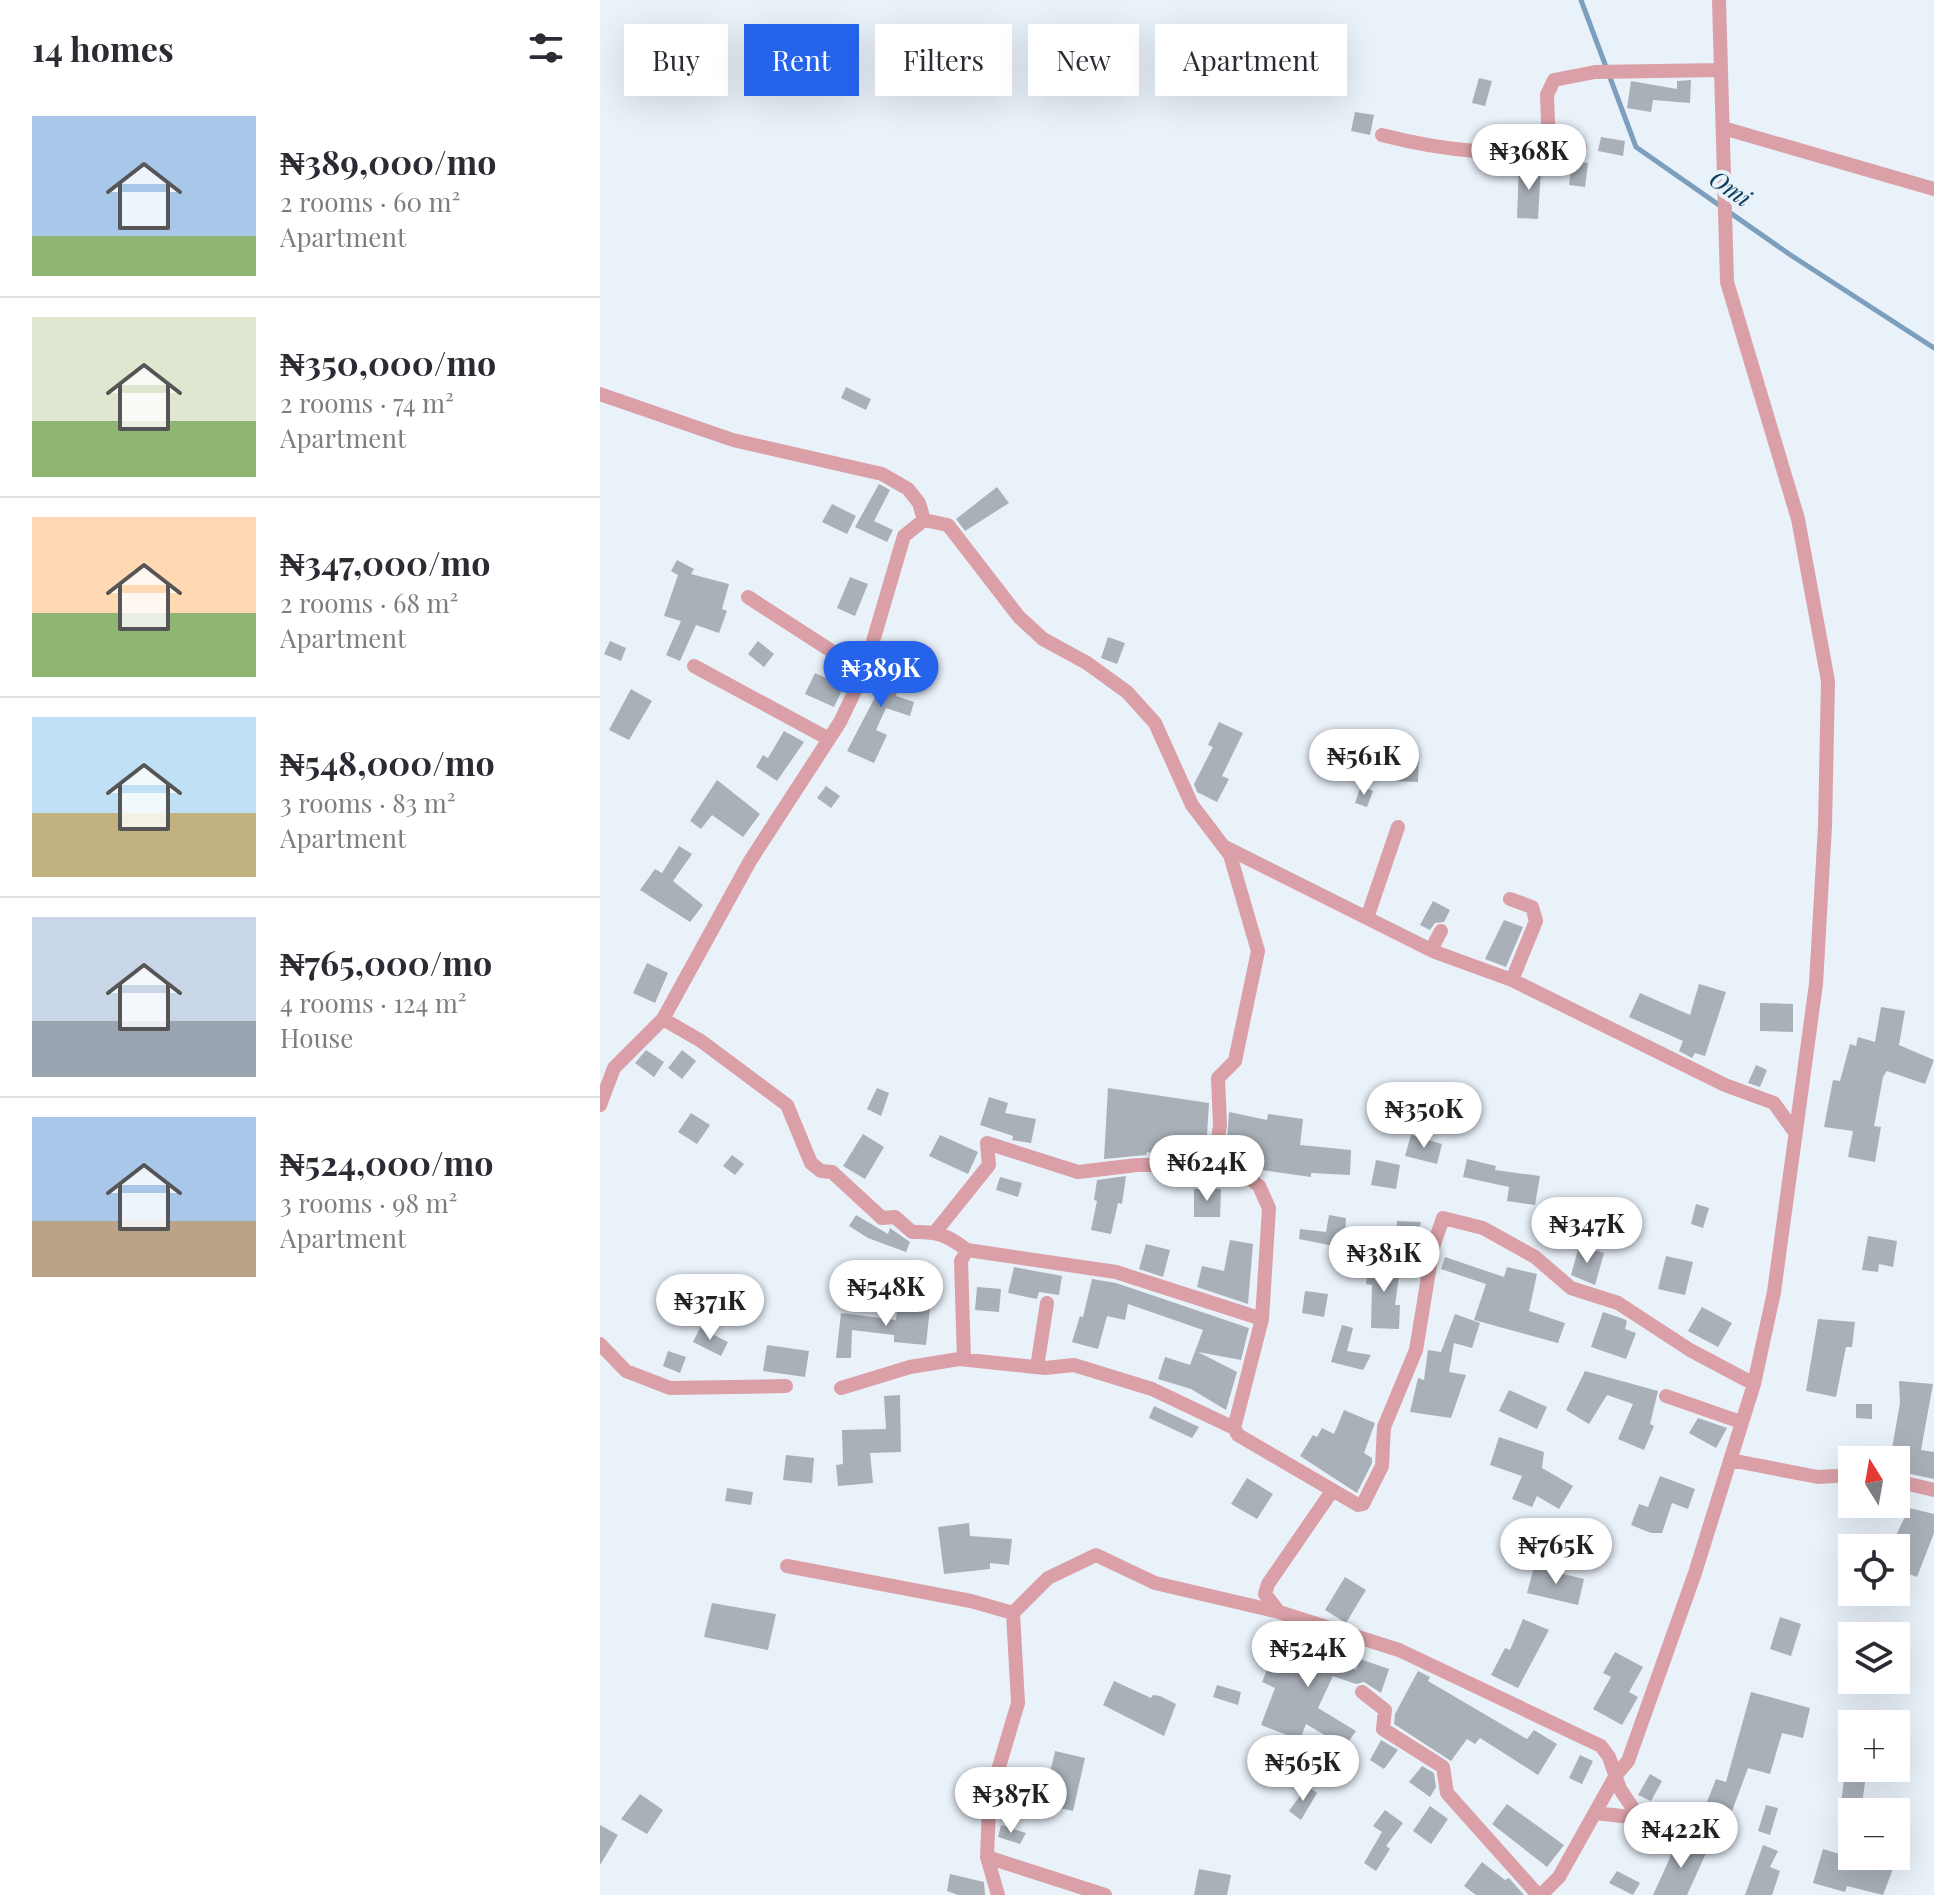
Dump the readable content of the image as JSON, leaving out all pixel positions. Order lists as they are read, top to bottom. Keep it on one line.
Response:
{"water":["Omi"],"north":"top","page":{"heading":"14 homes","chip":["Buy","Rent","Filters","New","Apartment"],"list":[{"name":"₦389,000/mo","note":"2 rooms · 60 m² · Apartment"},{"name":"₦350,000/mo","note":"2 rooms · 74 m² · Apartment"},{"name":"₦347,000/mo","note":"2 rooms · 68 m² · Apartment"},{"name":"₦548,000/mo","note":"3 rooms · 83 m² · Apartment"},{"name":"₦765,000/mo","note":"4 rooms · 124 m² · House"},{"name":"₦524,000/mo","note":"3 rooms · 98 m² · Apartment"}],"price":["₦368K","₦389K","₦561K","₦350K","₦624K","₦347K","₦381K","₦548K","₦371K","₦765K","₦524K","₦565K","₦387K","₦422K"],"map_buttons":["+","−"]}}
